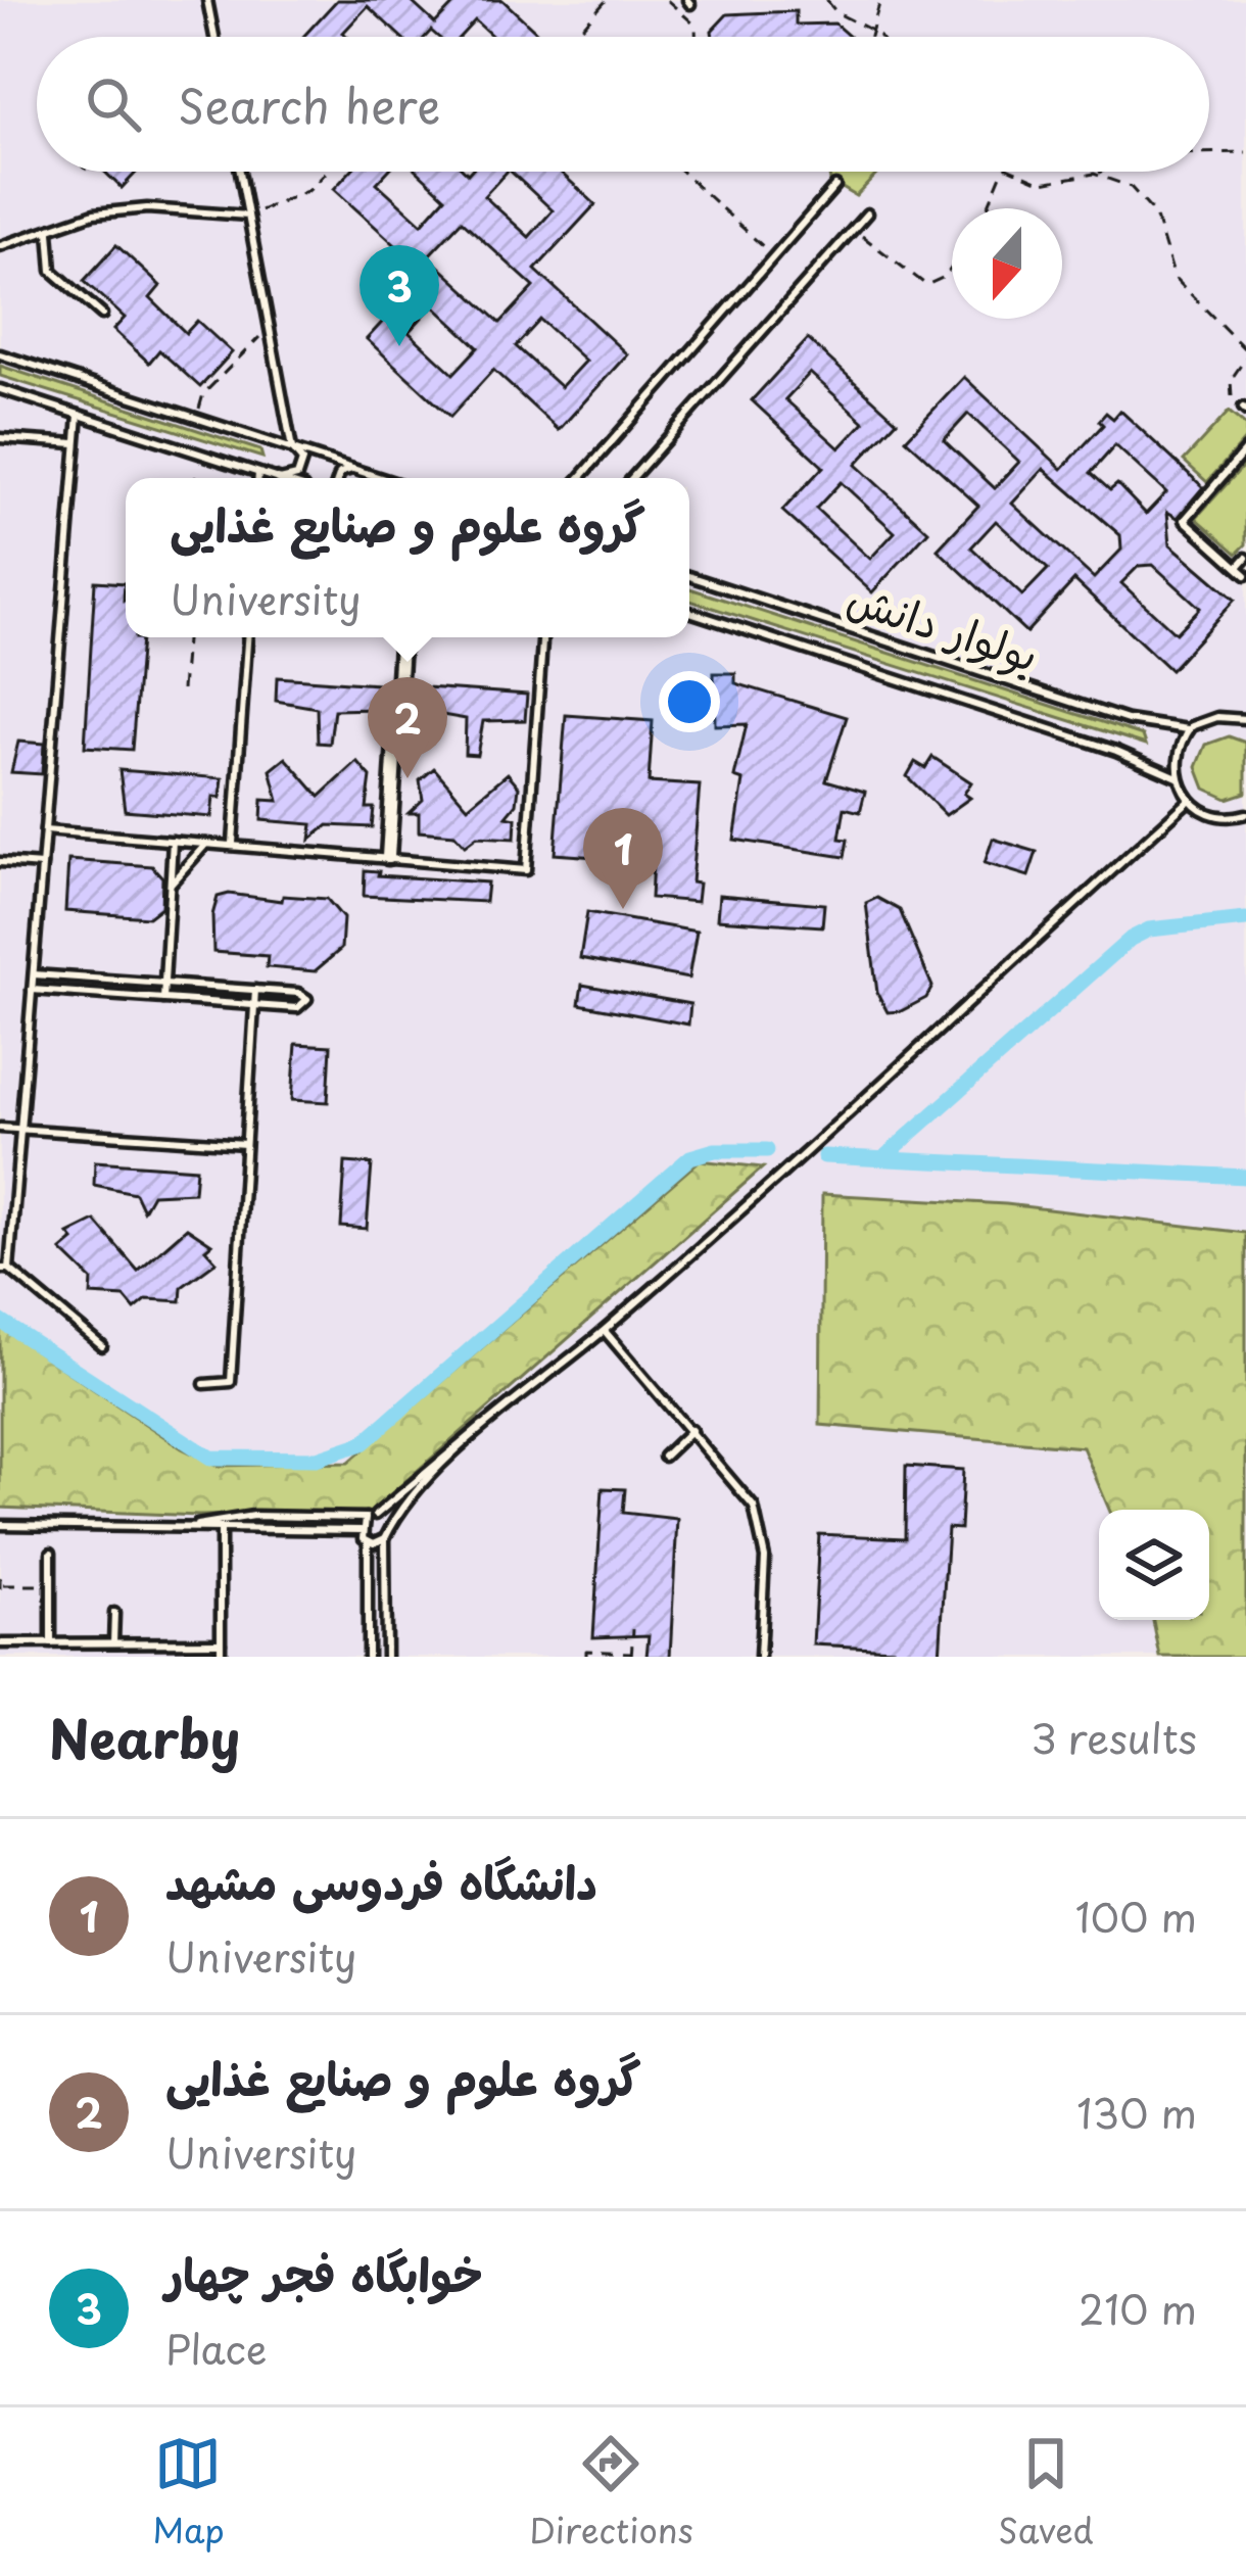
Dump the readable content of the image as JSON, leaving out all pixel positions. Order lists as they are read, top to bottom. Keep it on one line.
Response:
{"streets":{"lane":["بولوار دانش"]},"north":"bottom","page":{"search":"Search here","pins":["3","2","1"],"popup":["گروه علوم و صنایع غذایی","University"],"heading":["Nearby","3 results"],"list":[{"mark":"1","name":"دانشگاه فردوسی مشهد","note":"University","value":"100 m"},{"mark":"2","name":"گروه علوم و صنایع غذایی","note":"University","value":"130 m"},{"mark":"3","name":"خوابگاه فجر چهار","note":"Place","value":"210 m"}],"nav":["Map","Directions","Saved"]}}
